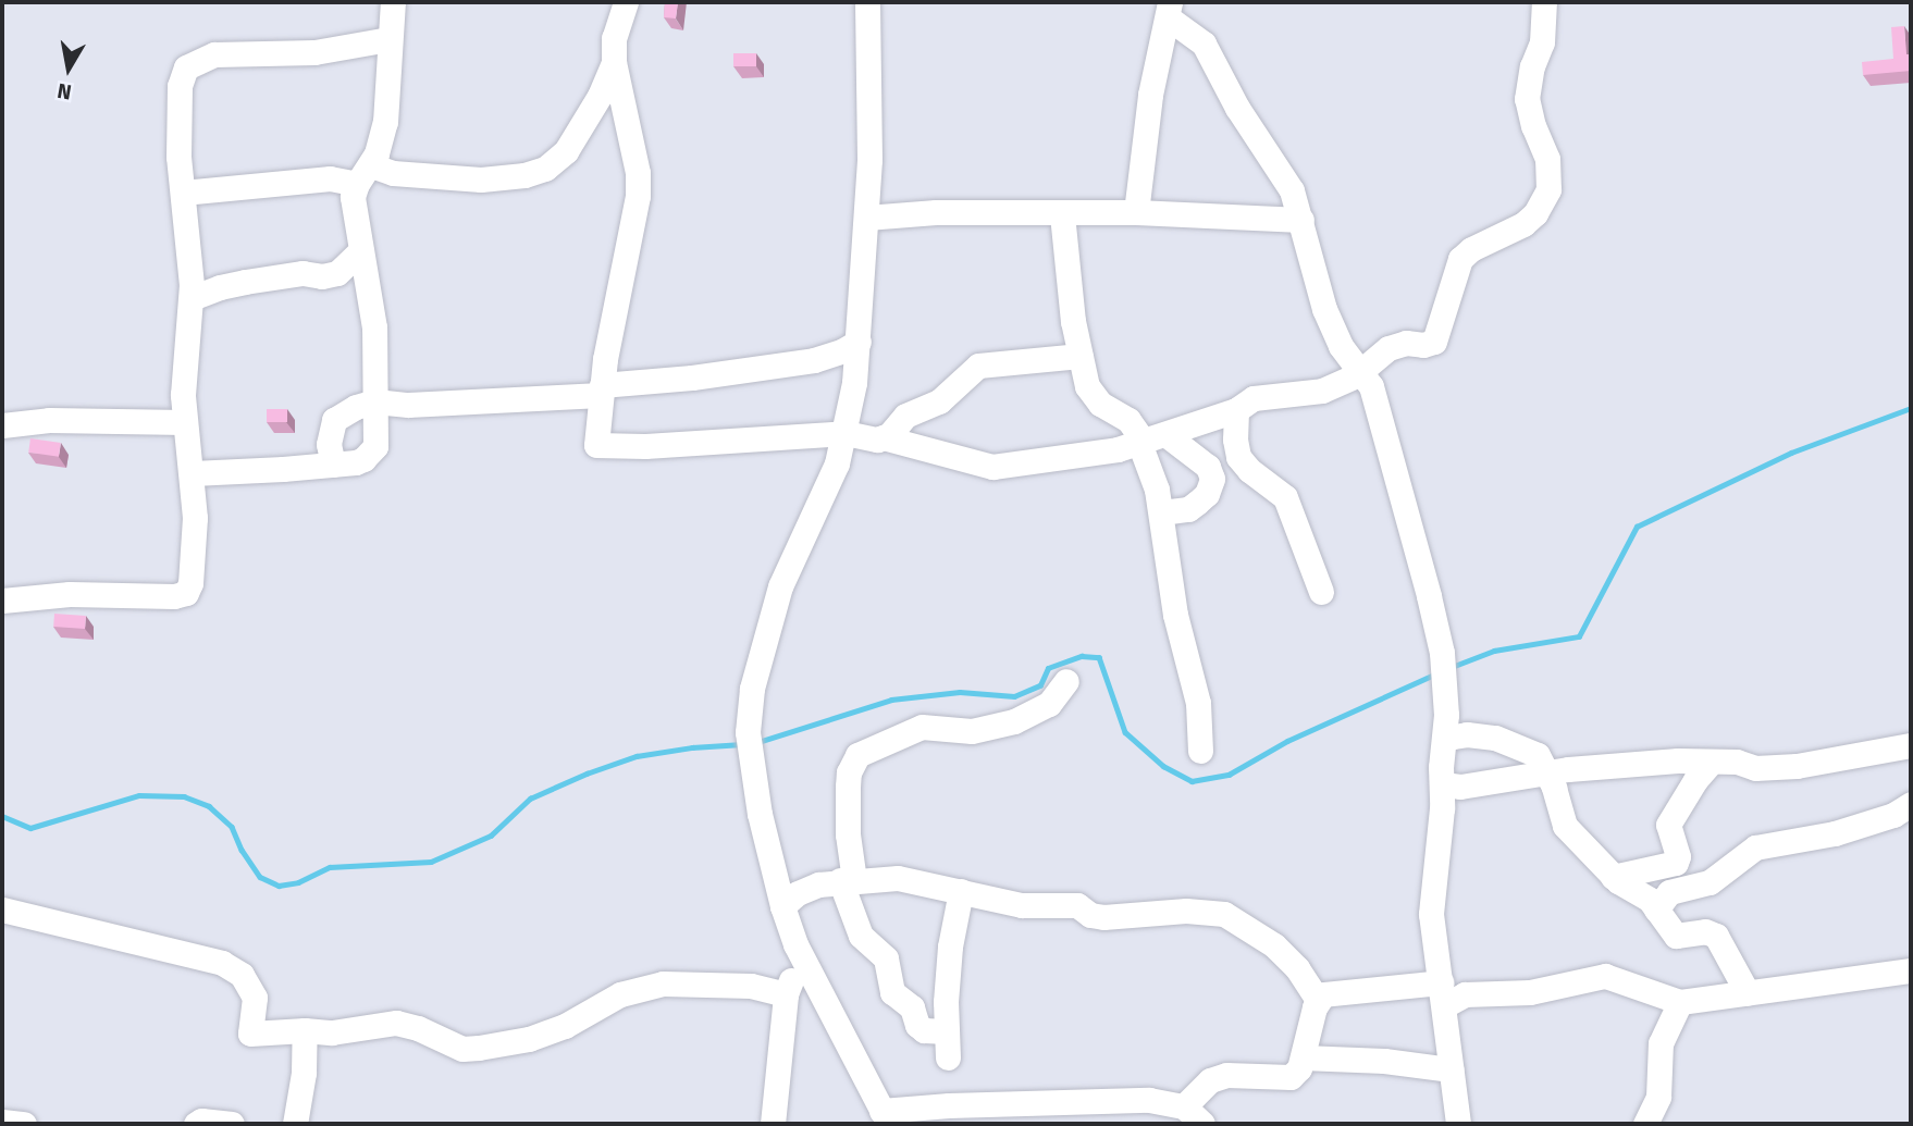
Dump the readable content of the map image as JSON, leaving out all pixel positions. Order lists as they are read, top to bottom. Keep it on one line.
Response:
{"north":"bottom"}
